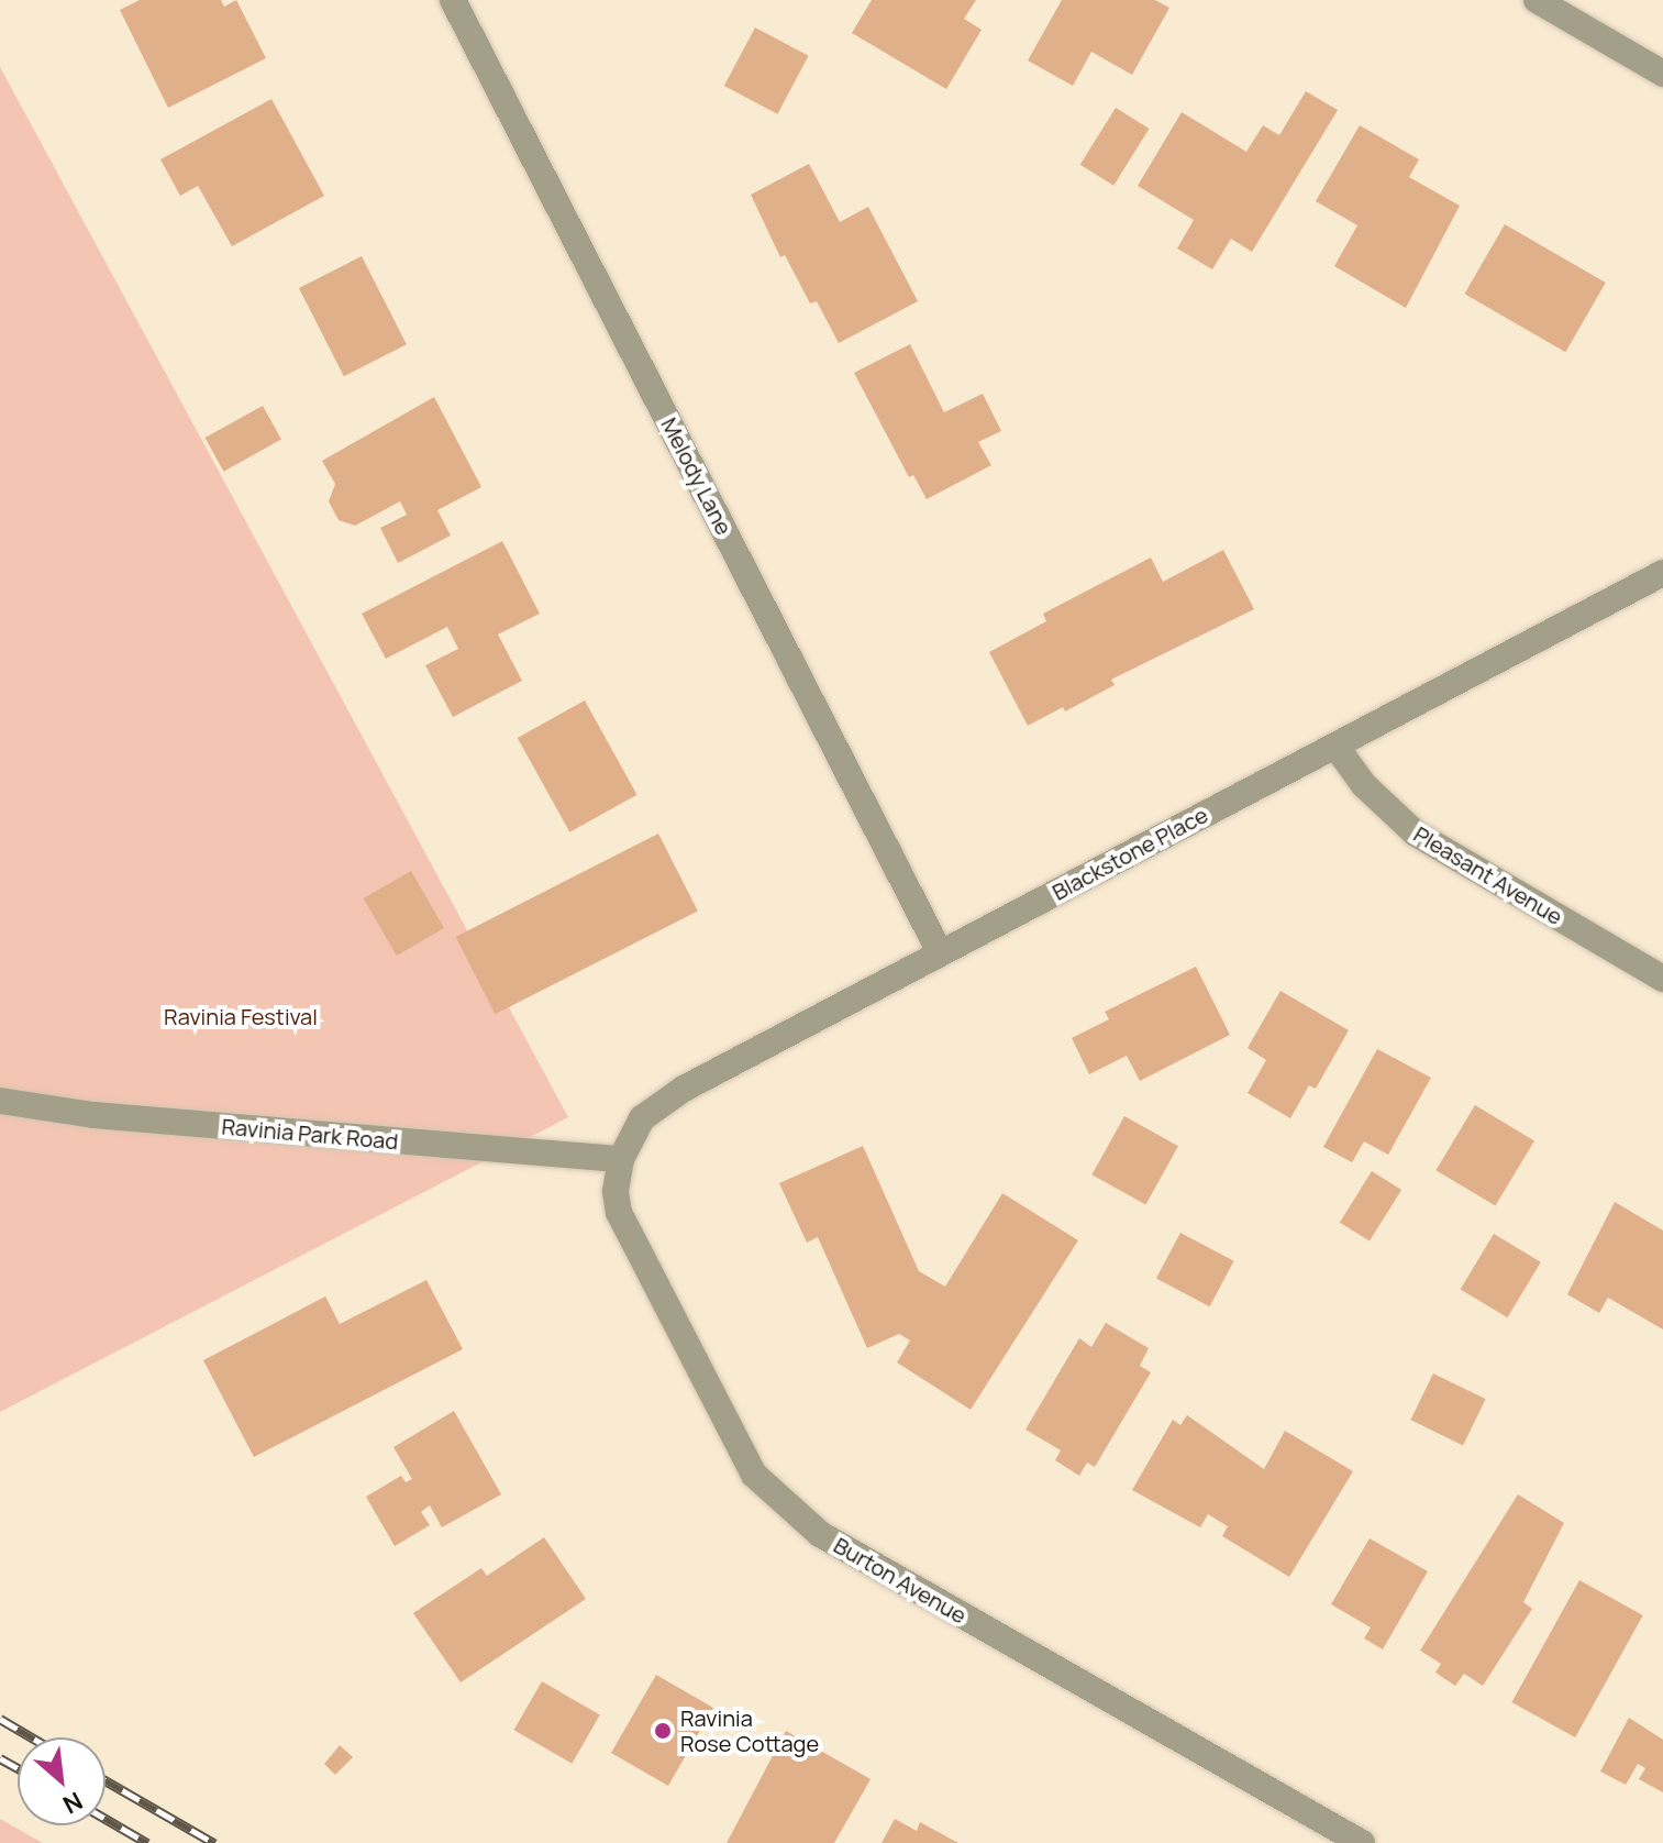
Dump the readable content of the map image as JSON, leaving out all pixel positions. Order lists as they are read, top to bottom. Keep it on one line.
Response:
{"streets":{"street":["Melody Lane","Blackstone Place","Pleasant Avenue","Ravinia Park Road","Burton Avenue"]},"crossings":[["Melody Lane","Blackstone Place"],["Blackstone Place","Pleasant Avenue"],["Blackstone Place","Ravinia Park Road"],["Blackstone Place","Burton Avenue"],["Ravinia Park Road","Burton Avenue"]],"parks":["Ravinia Festival"],"places":["Ravinia Rose Cottage"],"north":"bottom right"}
